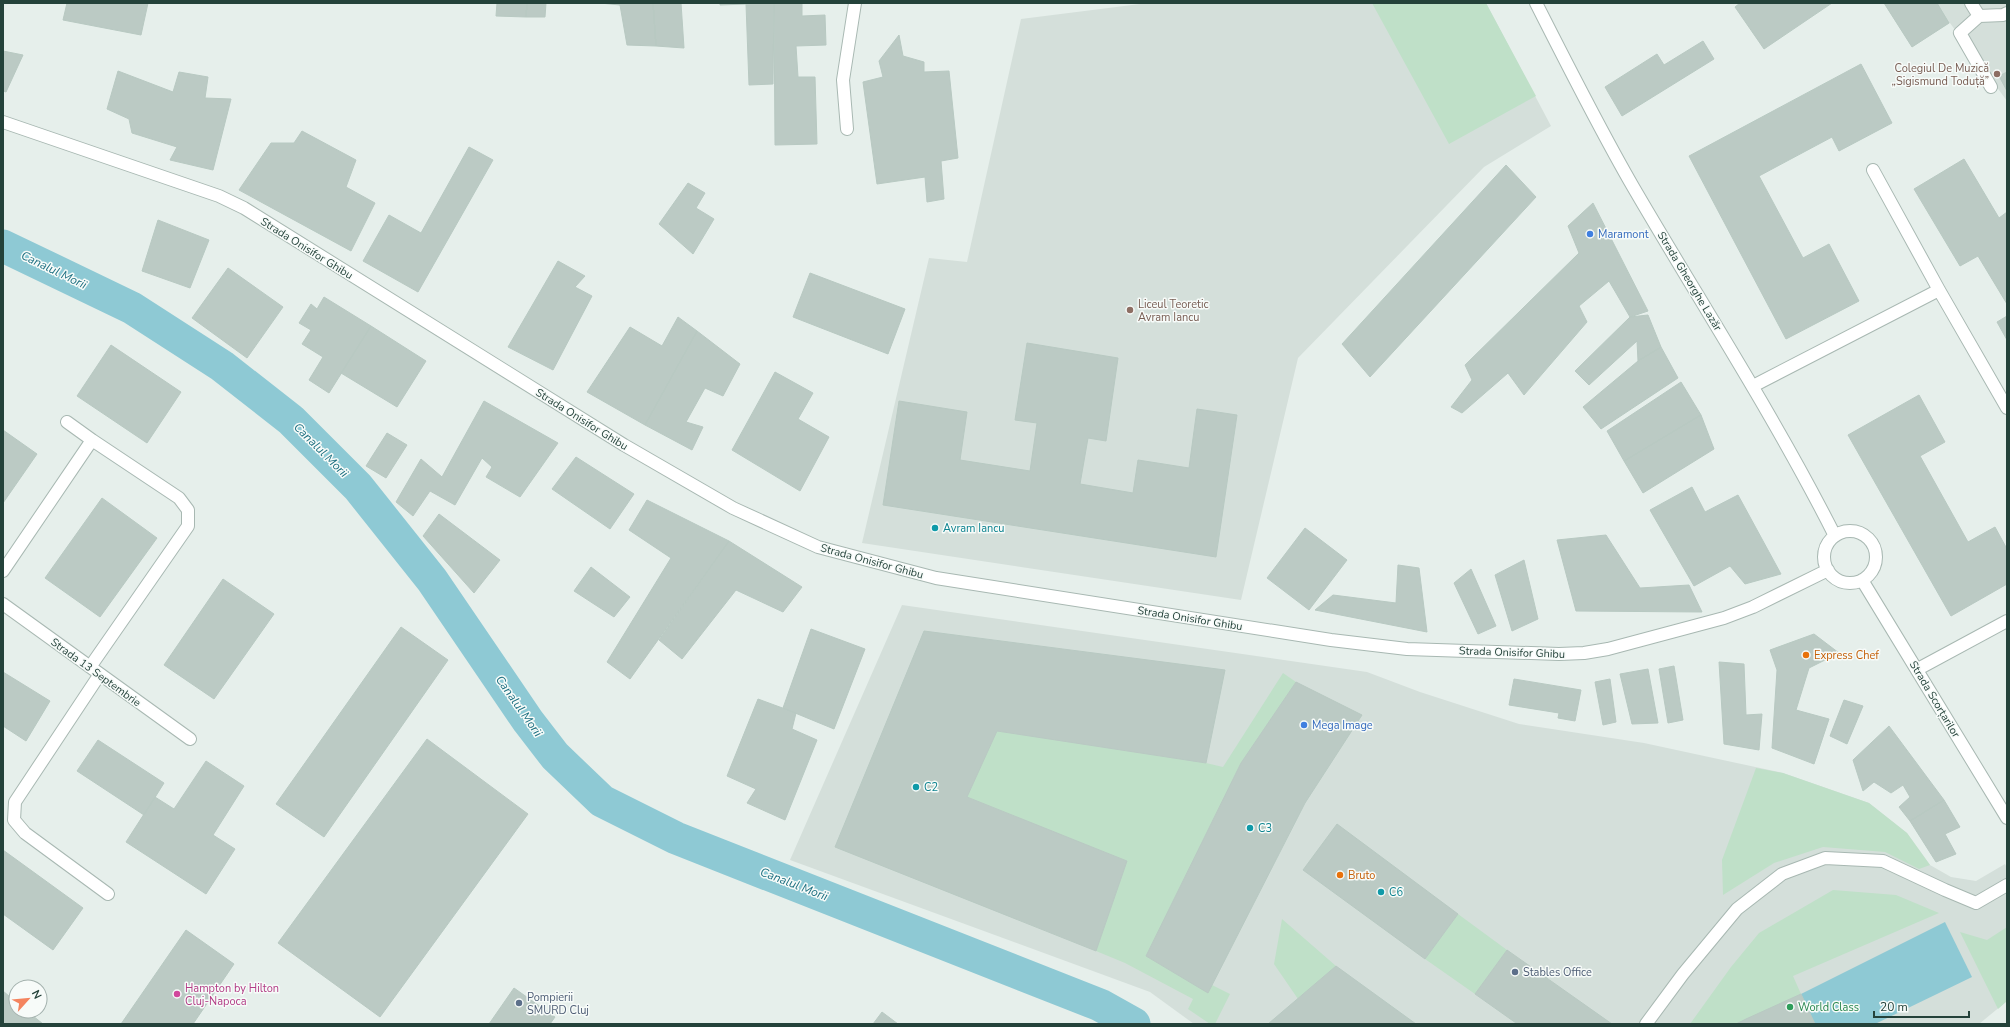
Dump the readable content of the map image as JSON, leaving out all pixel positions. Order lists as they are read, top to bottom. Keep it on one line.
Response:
{"streets":{"street":["Strada Onisifor Ghibu","Strada Gheorghe Lazăr","Strada 13 Septembrie","Strada Scorțarilor"]},"crossings":[["Strada Onisifor Ghibu","Strada Gheorghe Lazăr"],["Strada Onisifor Ghibu","Strada Scorțarilor"],["Strada Gheorghe Lazăr","Strada Scorțarilor"]],"water":["Canalul Morii"],"places":["Colegiul De Muzică „Sigismund Toduță”","Maramont","Liceul Teoretic Avram Iancu","Avram Iancu","Express Chef","Mega Image","C2","C3","Bruto","C6","Stables Office","Hampton by Hilton Cluj-Napoca","Pompierii SMURD Cluj","World Class"],"scale_bar":"20 m","north":"top right"}
